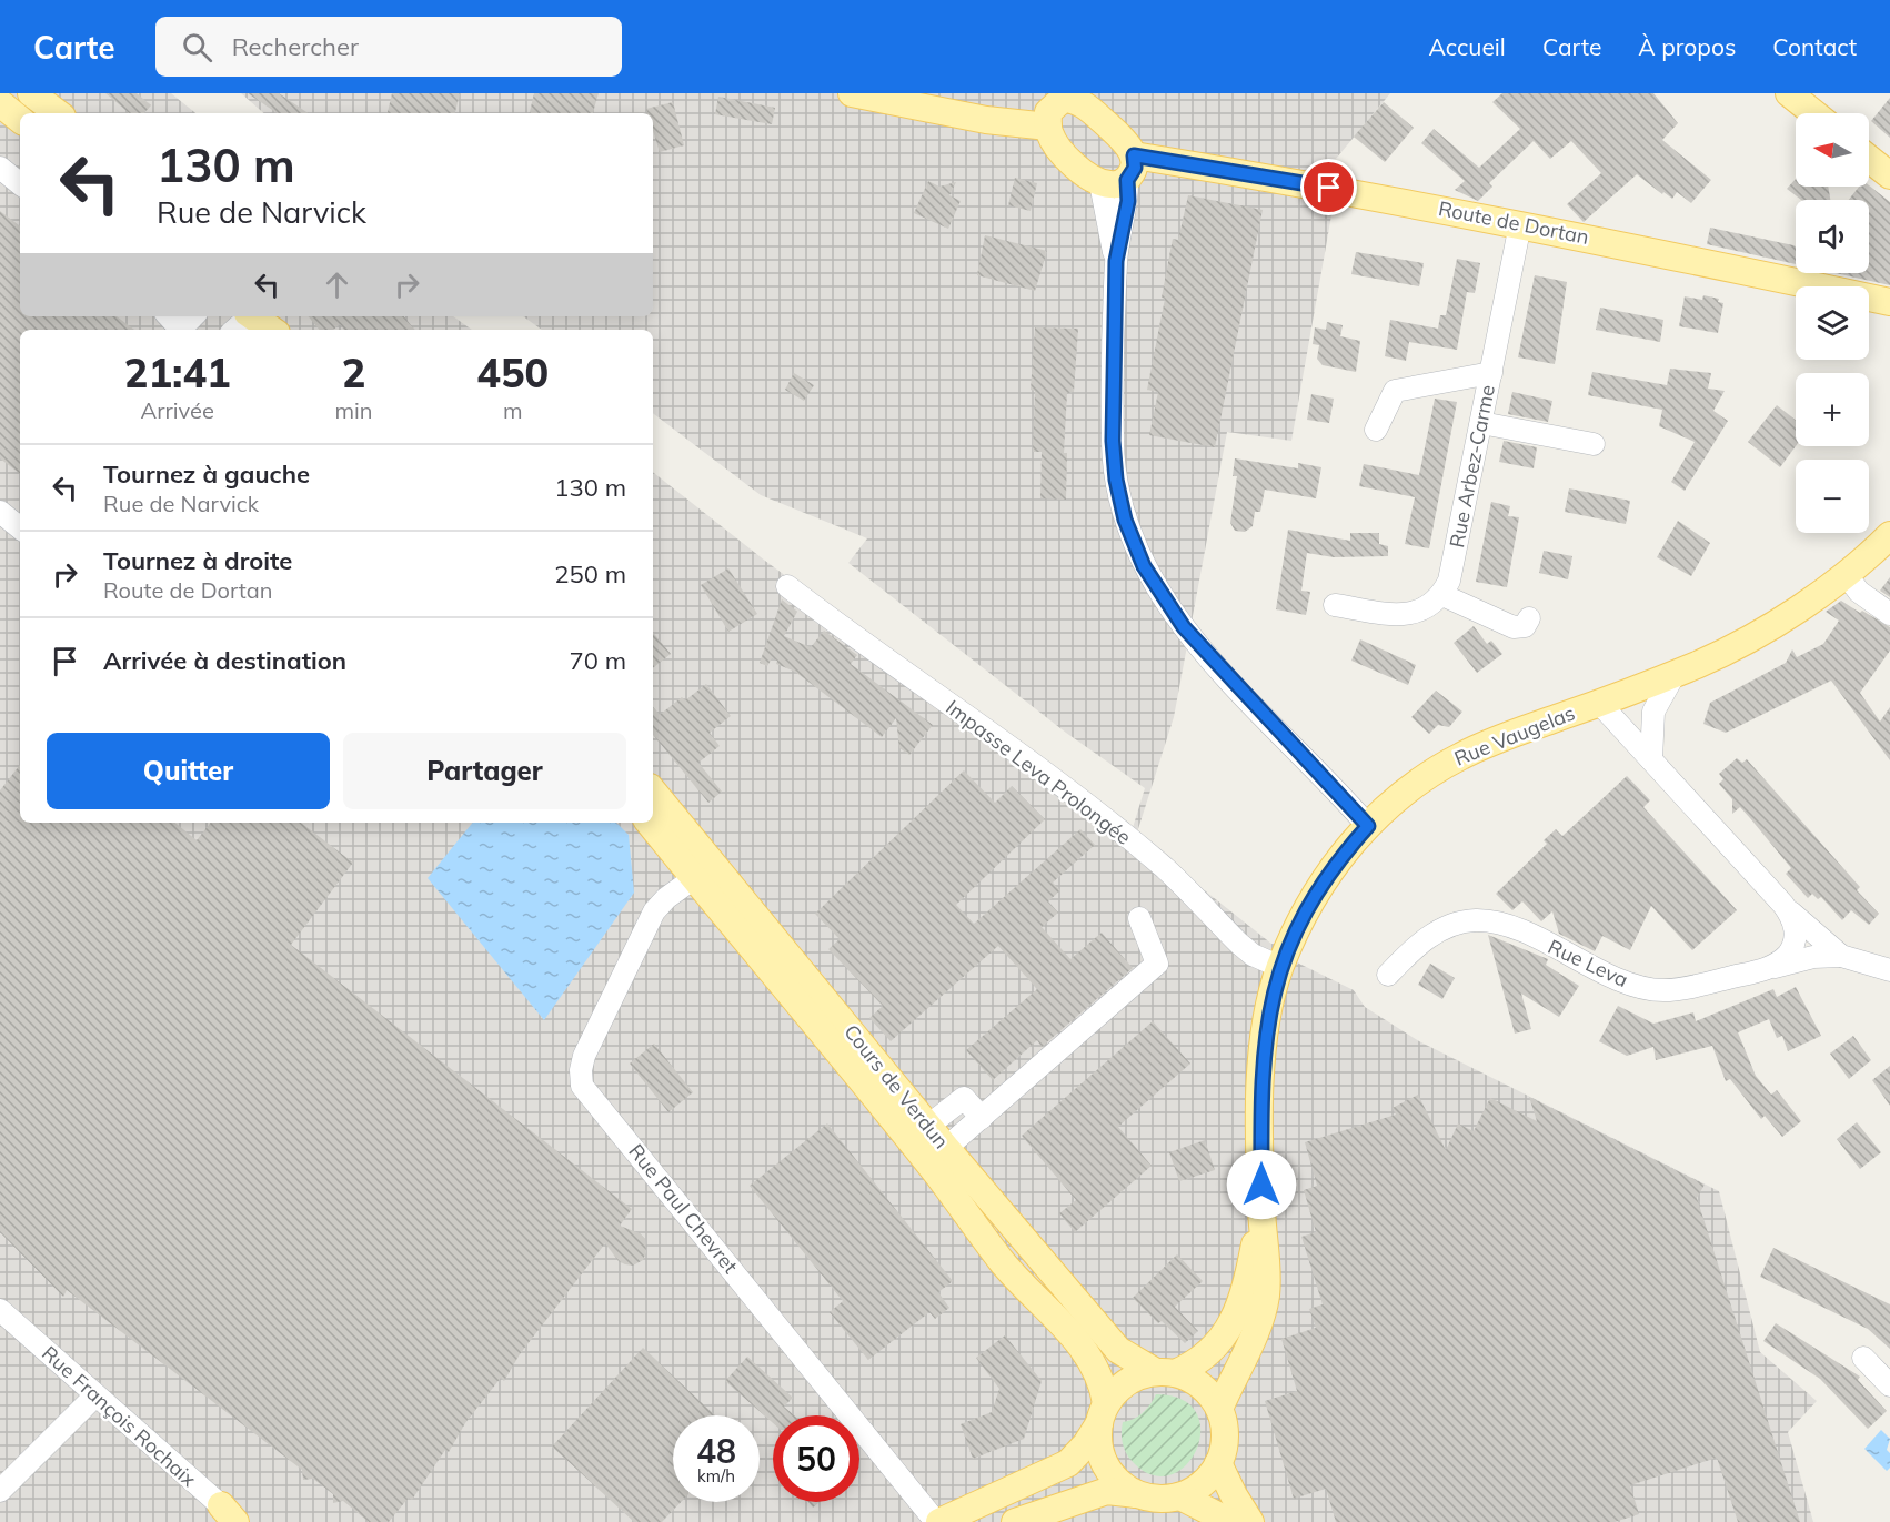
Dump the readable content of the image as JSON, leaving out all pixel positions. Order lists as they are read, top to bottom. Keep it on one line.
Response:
{"streets":{"main road":["Route de Dortan","Rue Vaugelas","Cours de Verdun"],"street":["Rue Arbez-Carme","Impasse Leva Prolongée","Rue Leva","Rue Paul Chevret","Rue François Rochaix"]},"crossings":[["Route de Dortan","Rue Arbez-Carme"],["Rue Vaugelas","Impasse Leva Prolongée"],["Rue Vaugelas","Cours de Verdun"],["Cours de Verdun","Rue Paul Chevret"]],"north":"left","page":{"header":"Carte","search":"Rechercher","nav":["Accueil","Carte","À propos","Contact"],"map_buttons":["+","−"],"turn":["130 m","Rue de Narvick"],"eta":["21:41","Arrivée","2","min","450","m"],"list":[{"name":"Tournez à gauche","note":"Rue de Narvick","value":"130 m"},{"name":"Tournez à droite","note":"Route de Dortan","value":"250 m"},{"name":"Arrivée à destination","value":"70 m"}],"buttons":["Quitter","Partager"],"speed":"48 km/h","limit":"50"}}
